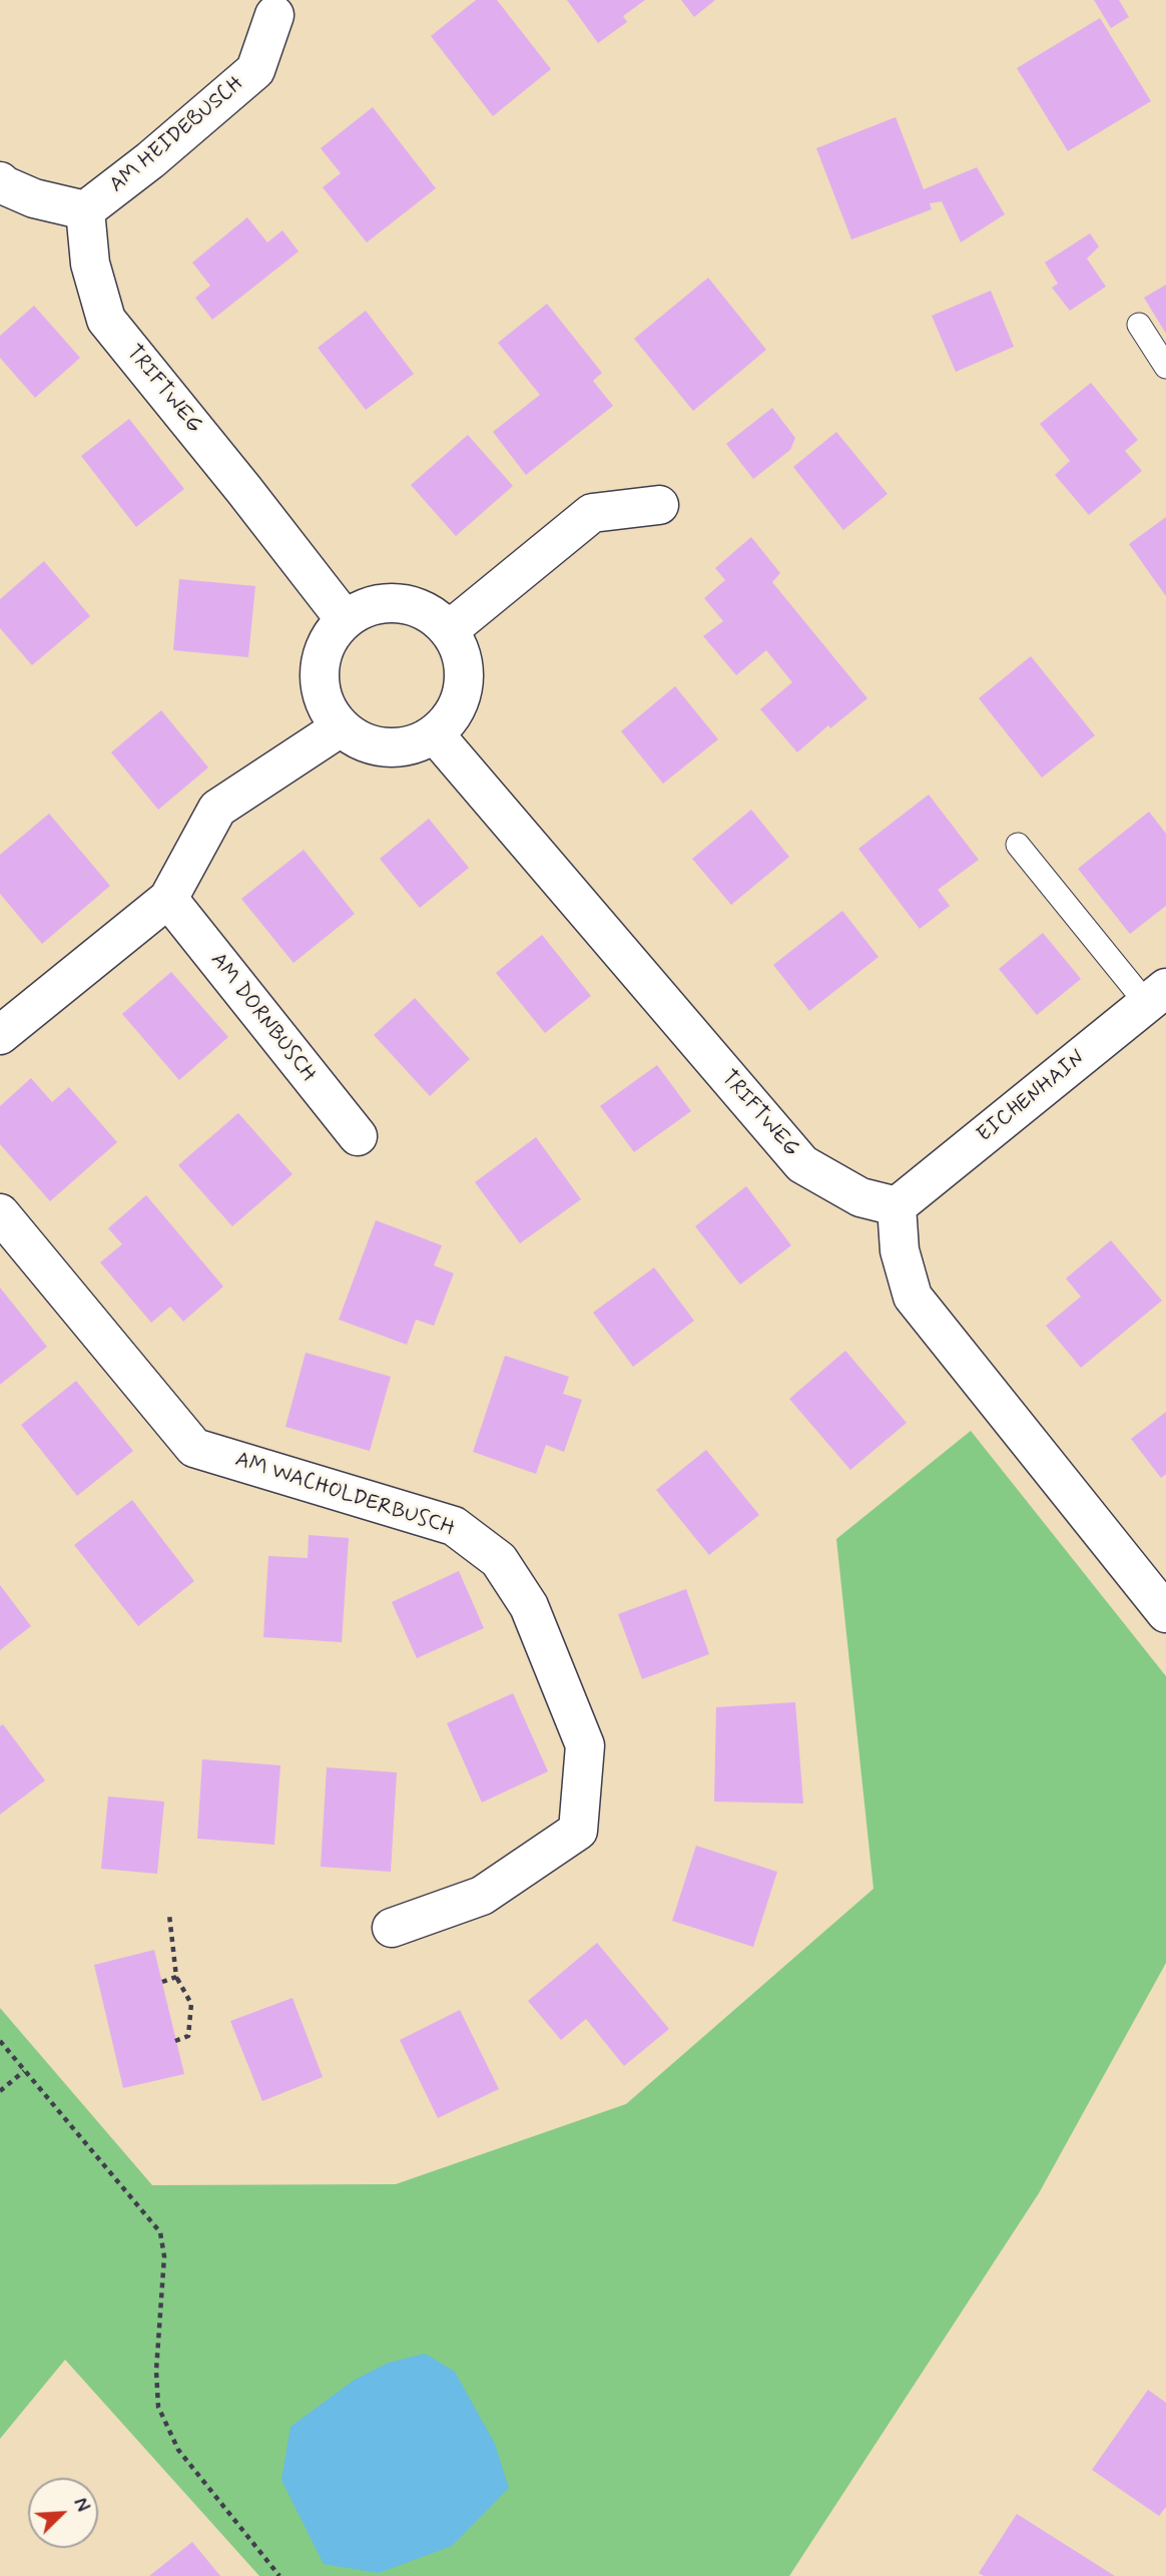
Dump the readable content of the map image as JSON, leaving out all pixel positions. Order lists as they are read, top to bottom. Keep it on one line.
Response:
{"streets":{"street":["AM HEIDEBUSCH","TRIFTWEG","AM DORNBUSCH","EICHENHAIN","AM WACHOLDERBUSCH"]},"crossings":[["AM HEIDEBUSCH","TRIFTWEG"],["TRIFTWEG","EICHENHAIN"]],"north":"top right"}
